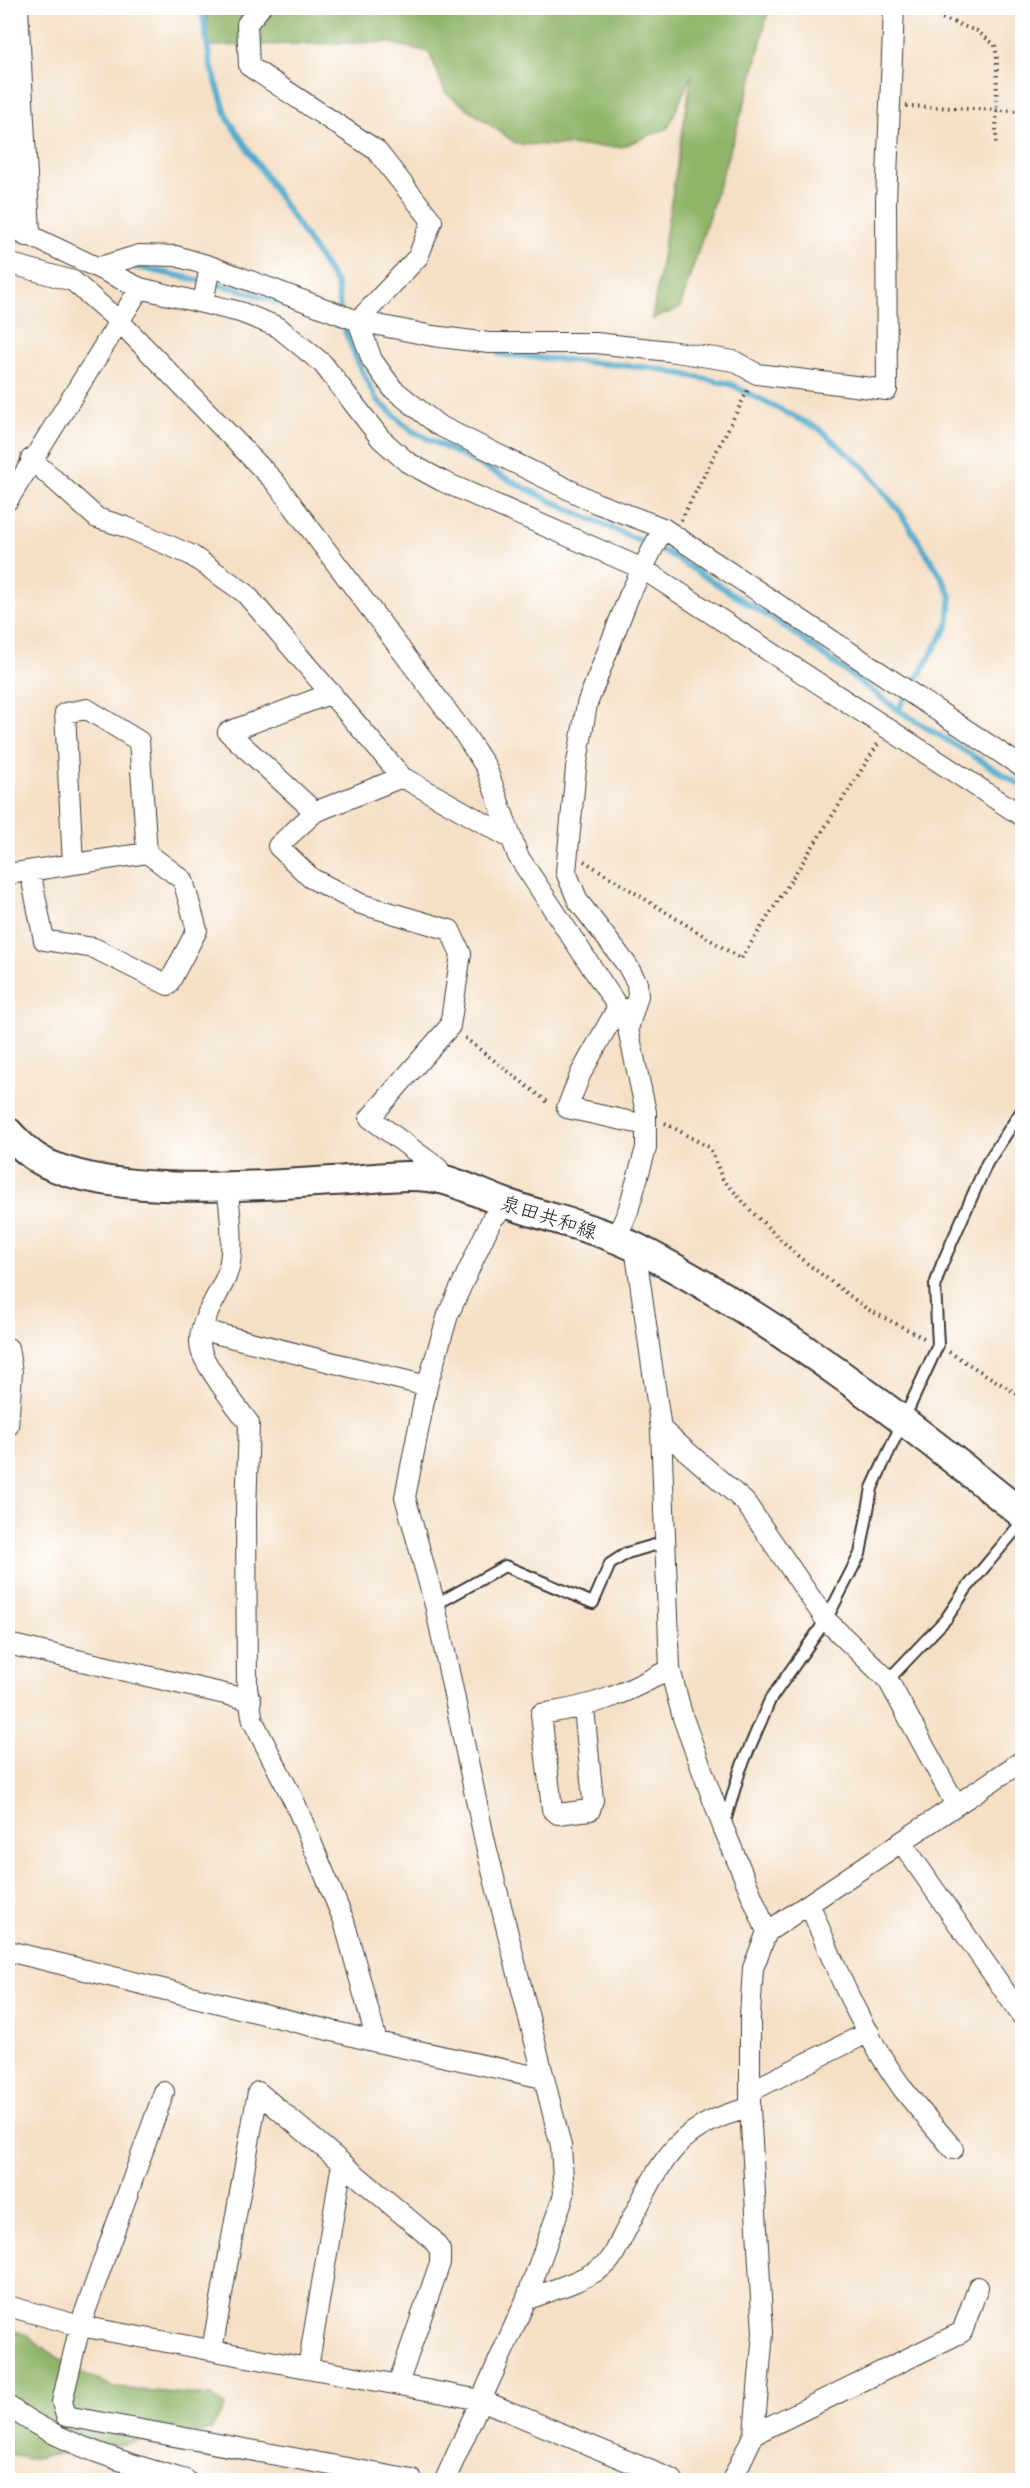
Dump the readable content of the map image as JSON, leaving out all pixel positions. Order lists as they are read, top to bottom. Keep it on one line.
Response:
{"streets":{"main road":["泉田共和線"]}}
